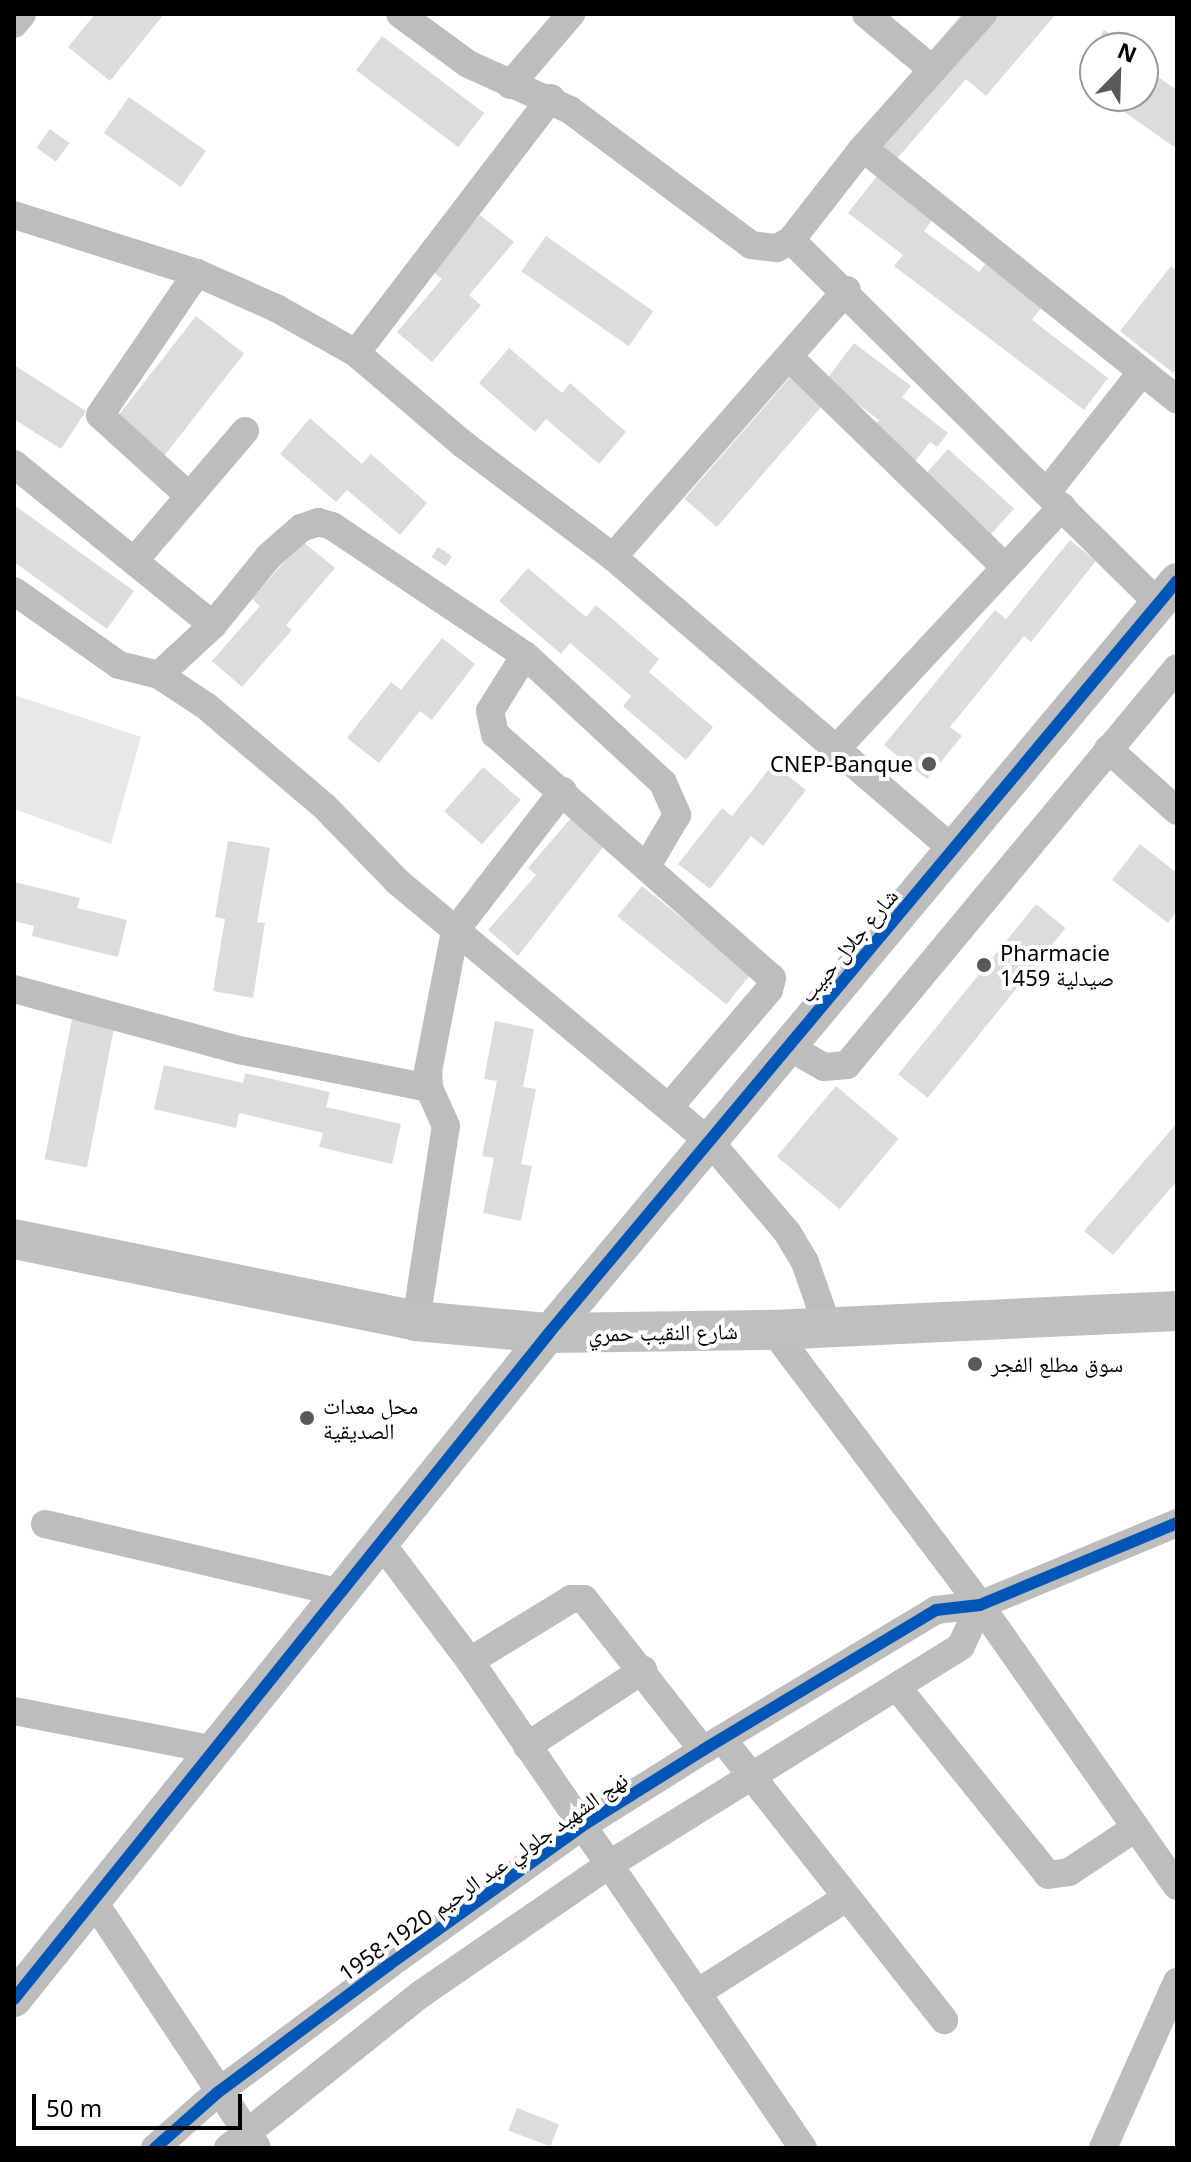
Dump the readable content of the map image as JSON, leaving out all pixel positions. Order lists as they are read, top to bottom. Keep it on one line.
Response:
{"streets":{"main road":["شارع النقيب حمري"],"street":["شارع جلال حبيب","نهج الشهيد جلولي عبد الرحيم 1920-1958"]},"crossings":[["شارع جلال حبيب","شارع النقيب حمري"]],"places":["CNEP-Banque","Pharmacie 1459 صيدلية","سوق مطلع الفجر","محل معدات الصديقية"],"scale_bar":"50 m","north":"top right"}
